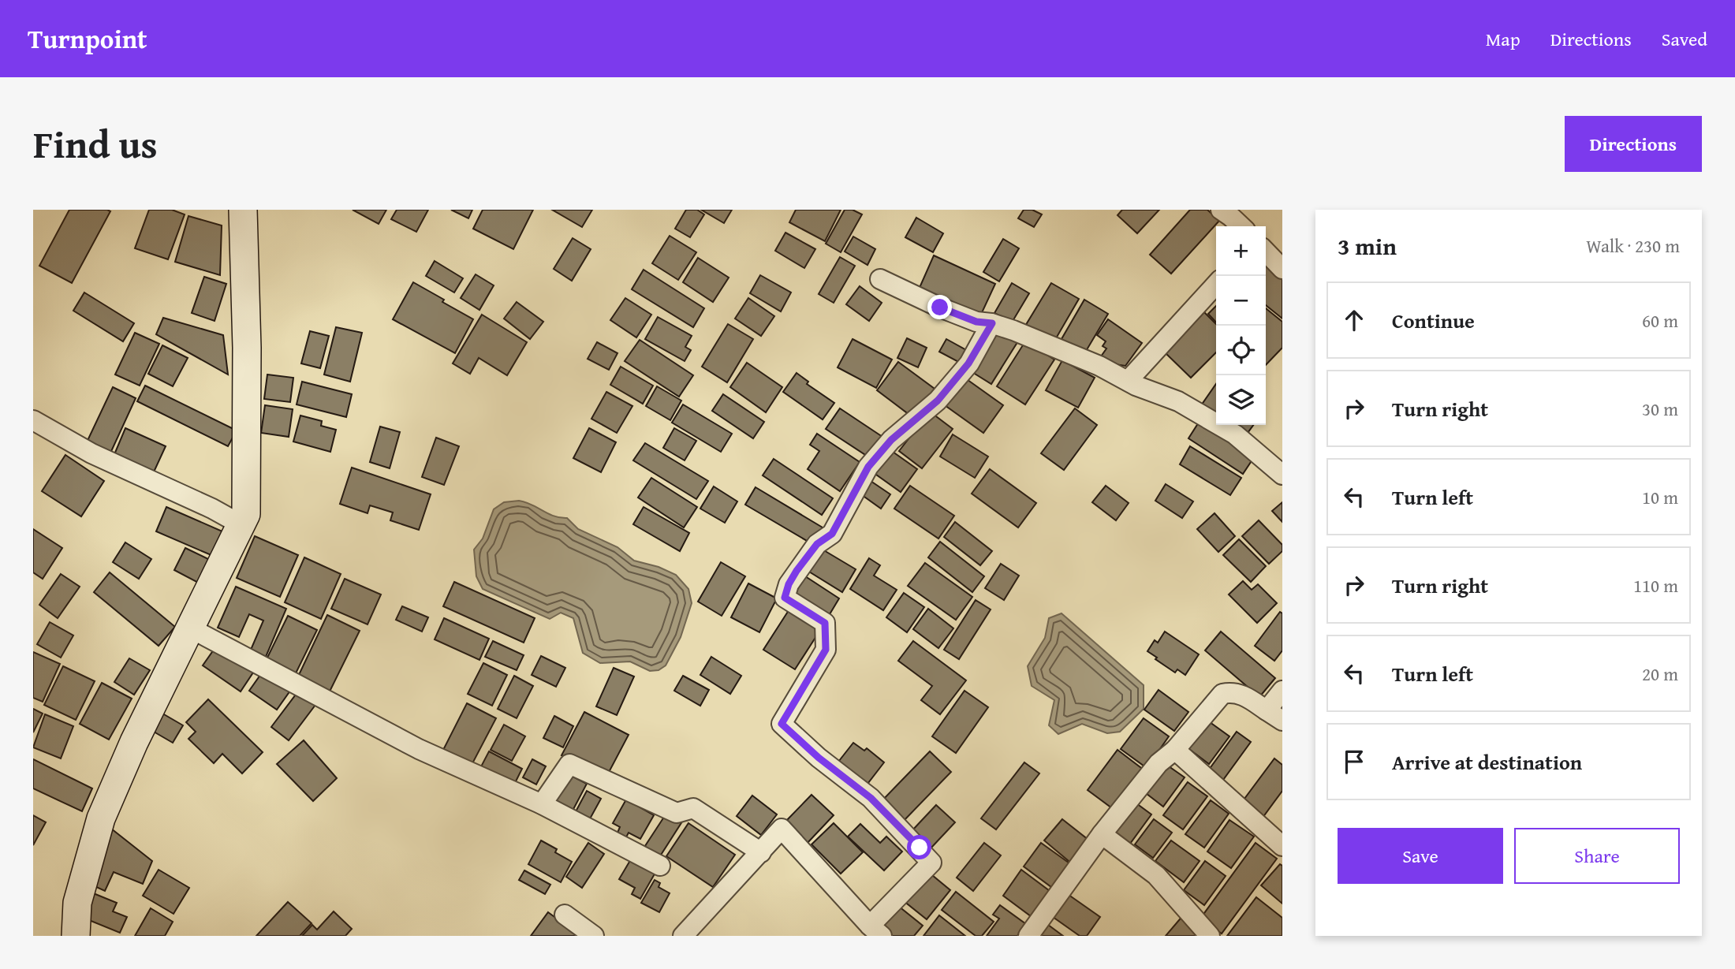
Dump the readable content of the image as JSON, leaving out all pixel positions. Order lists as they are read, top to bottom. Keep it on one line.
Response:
{"page":{"header":"Turnpoint","nav":["Map","Directions","Saved"],"title":"Find us","buttons":["Directions",["Save","Share"]],"heading":["3 min","Walk · 230 m"],"map_buttons":["+","−"],"list":[["Continue","60 m"],["Turn right","30 m"],["Turn left","10 m"],["Turn right","110 m"],["Turn left","20 m"],"Arrive at destination"]}}
